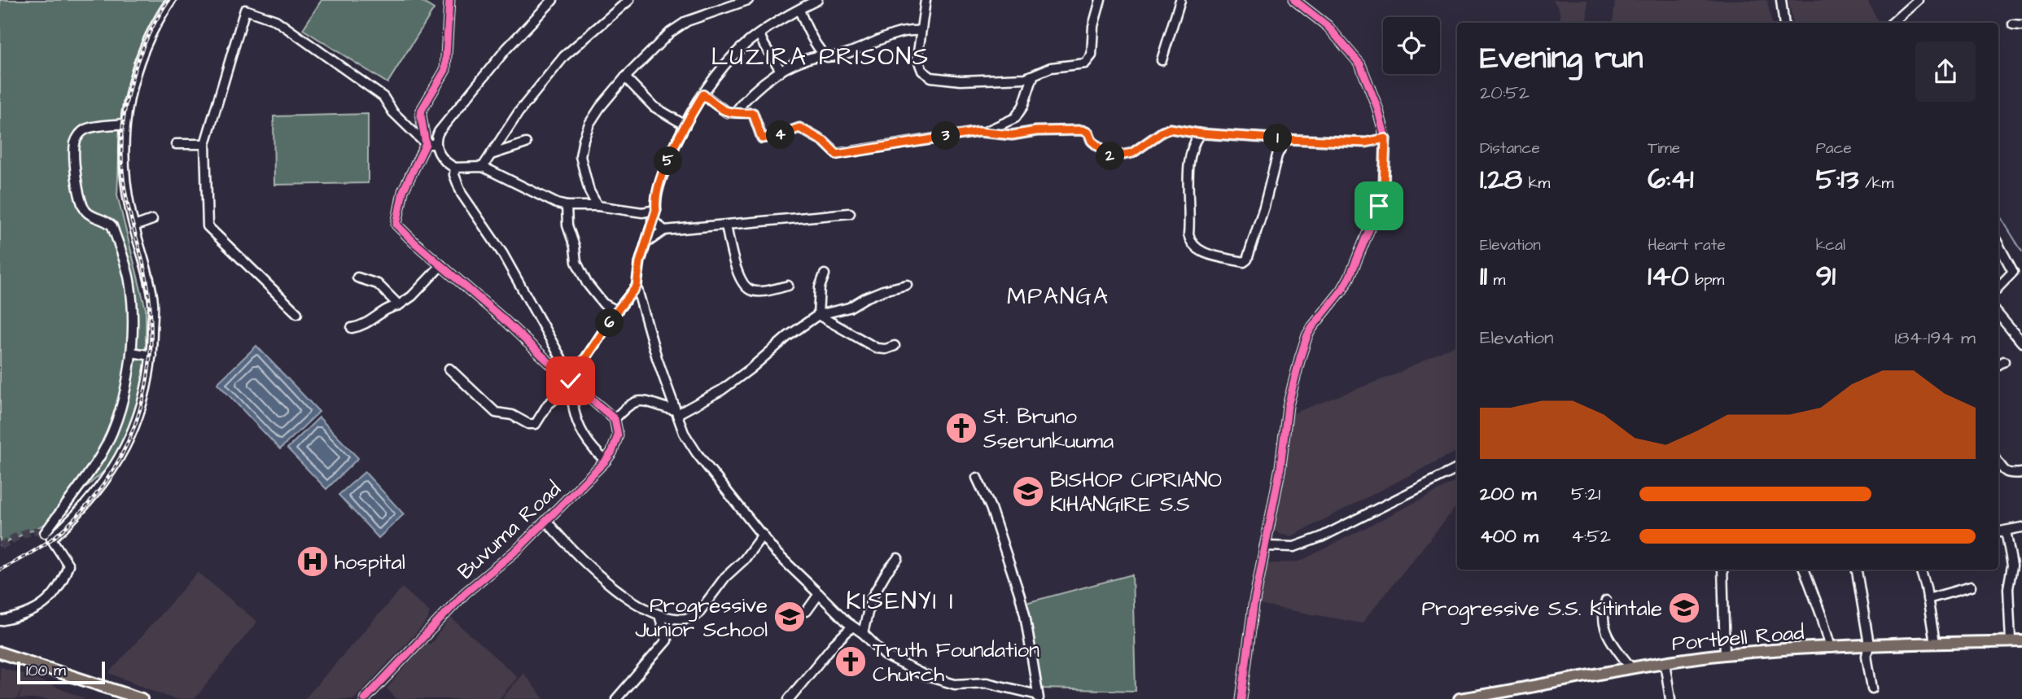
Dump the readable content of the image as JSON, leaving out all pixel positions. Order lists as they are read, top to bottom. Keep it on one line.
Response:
{"streets":{"main road":["Portbell Road"],"street":["Buvuma Road"]},"districts":["LUZIRA PRISONS","MPANGA","KISENYI I"],"places":{"church":["St. Bruno Sserunkuuma","Truth Foundation Church"],"school or university":["BISHOP CIPRIANO KIHANGIRE S.S","Progressive S.S. Kitintale","Progressive Junior School"],"hospital":["hospital"]},"scale_bar":"100 m","page":{"heading":["Evening run","20:52"],"stats":[["Distance","1.28 km"],["Time","6:41"],["Pace","5:13 /km"],["Elevation","11 m"],["Heart rate","140 bpm"],["kcal","91"]],"pins":["4","3","1","2","5","6"],"chart":["Elevation","184–194 m"],"list":[{"name":"200 m","note":"5:21"},{"name":"400 m","note":"4:52"}],"scale":"100 m"}}
